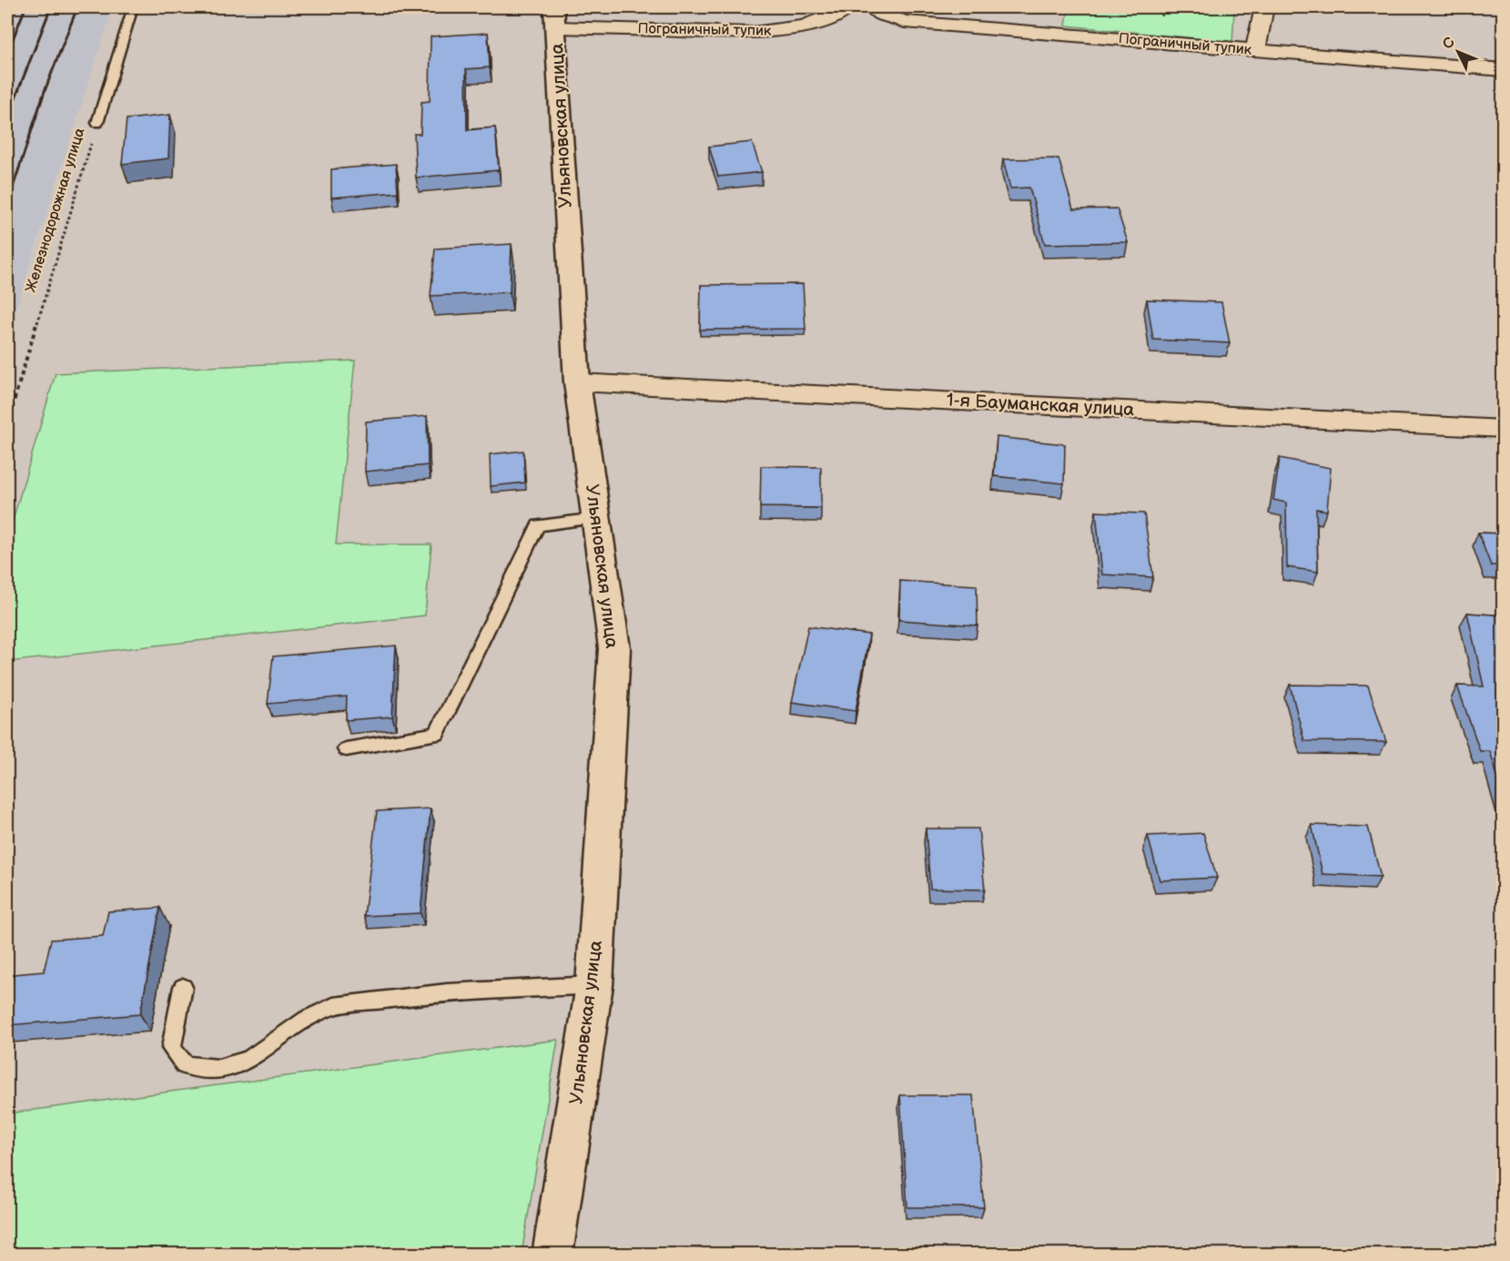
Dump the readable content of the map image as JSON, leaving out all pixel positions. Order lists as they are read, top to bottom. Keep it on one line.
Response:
{"streets":{"street":["Пограничный тупик","Ульяновская улица","1-я Бауманская улица"],"lane":["Железнодорожная улица"]},"crossings":[["Пограничный тупик","Ульяновская улица"],["Ульяновская улица","1-я Бауманская улица"]],"north":"top left"}
